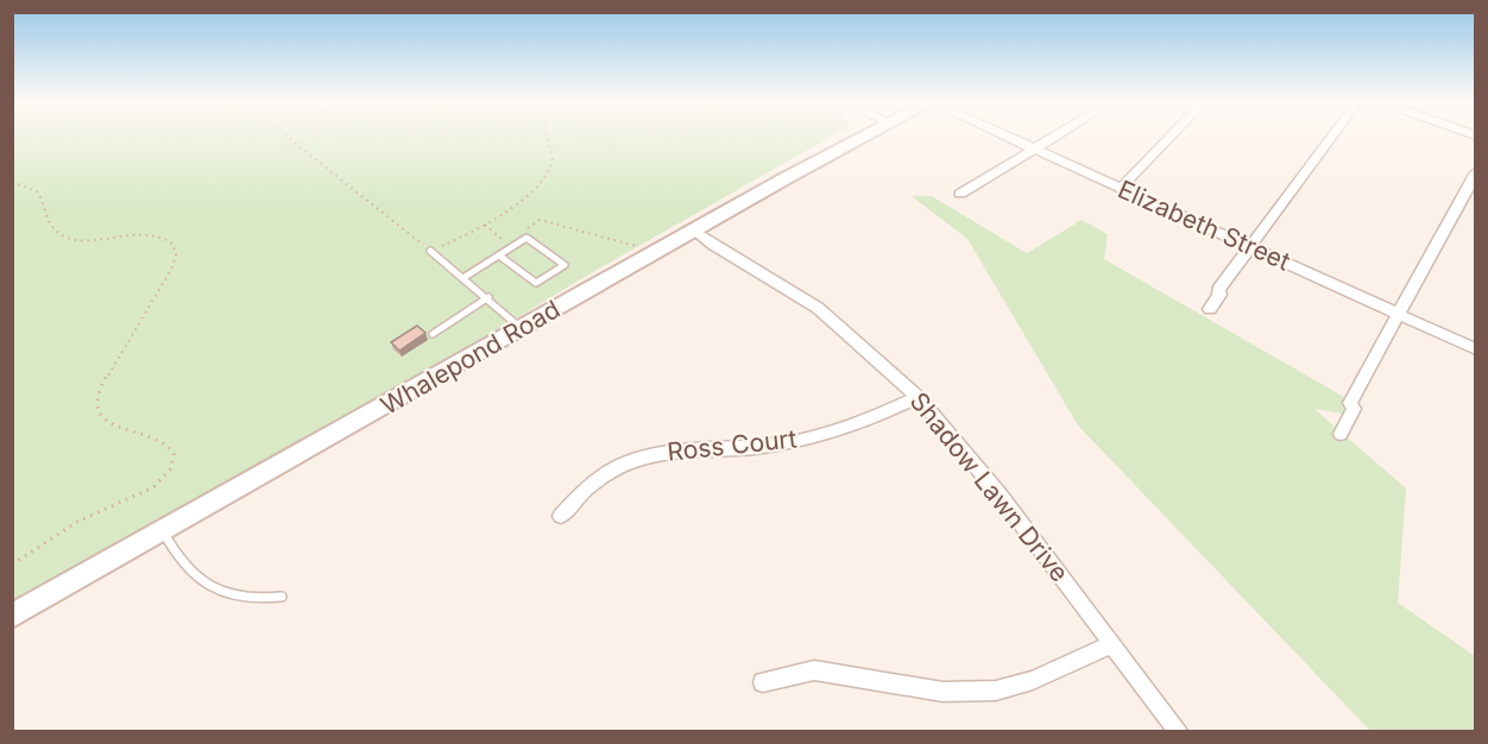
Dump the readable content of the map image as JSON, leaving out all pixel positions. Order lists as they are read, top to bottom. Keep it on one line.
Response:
{"streets":{"street":["Elizabeth Street","Whalepond Road","Ross Court","Shadow Lawn Drive"]},"crossings":[["Whalepond Road","Shadow Lawn Drive"],["Ross Court","Shadow Lawn Drive"]]}
